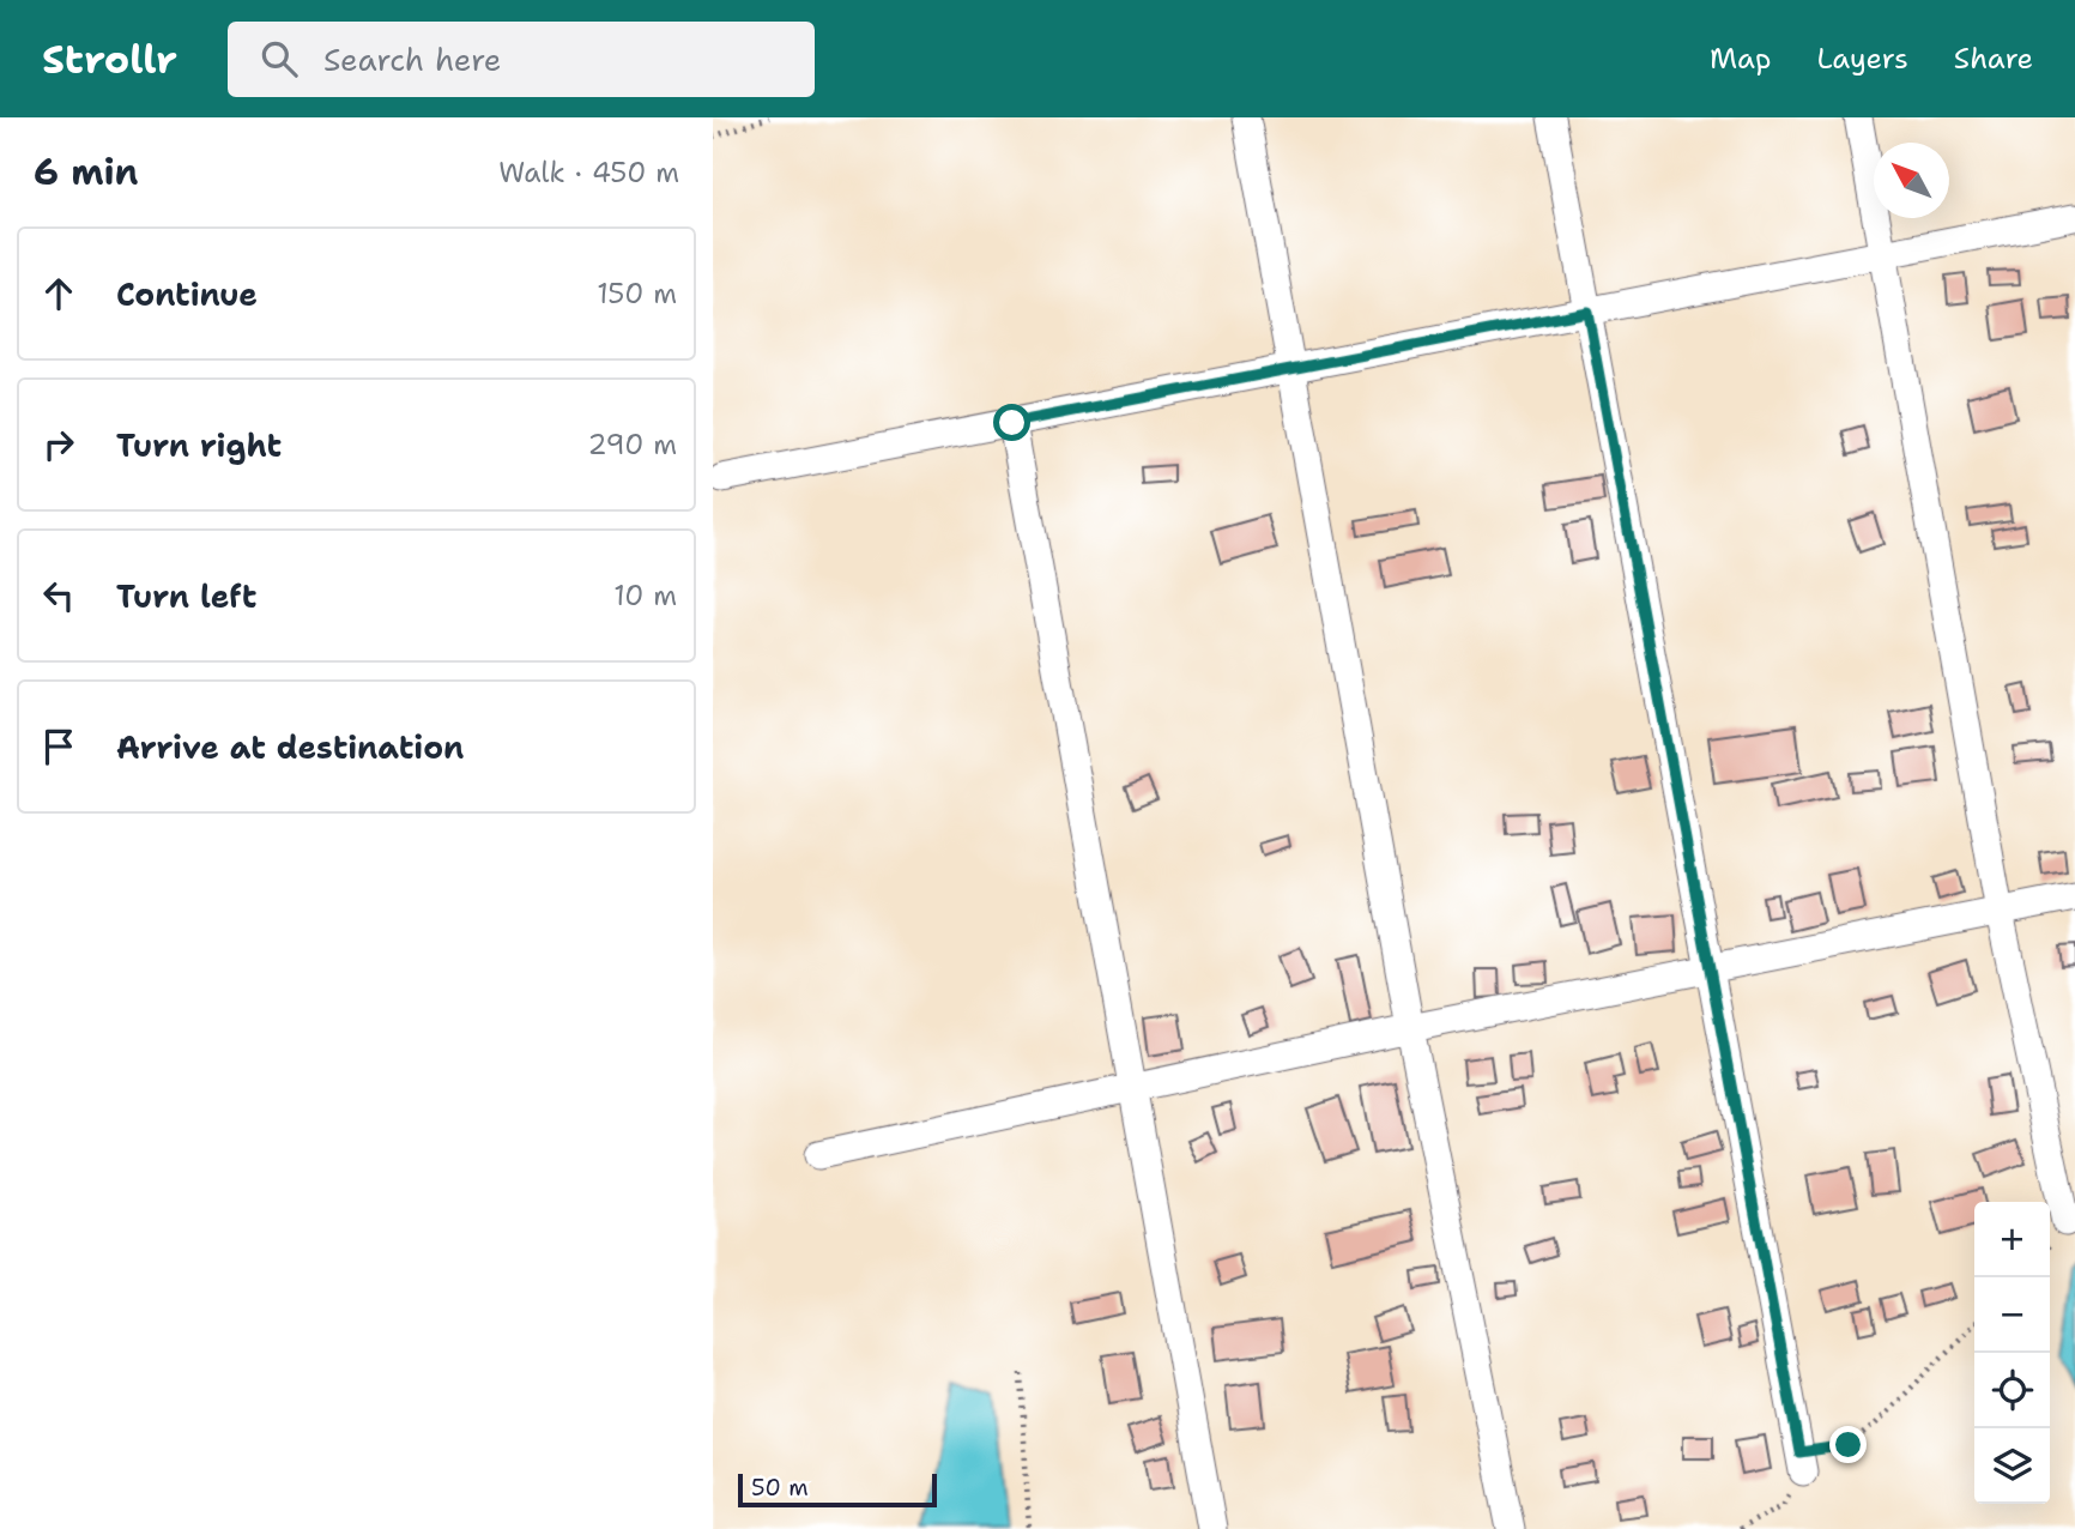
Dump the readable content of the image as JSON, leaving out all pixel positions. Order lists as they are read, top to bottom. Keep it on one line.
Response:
{"scale_bar":"50 m","north":"top left","page":{"header":"Strollr","search":"Search here","nav":["Map","Layers","Share"],"heading":["6 min","Walk · 450 m"],"list":[["Continue","150 m"],["Turn right","290 m"],["Turn left","10 m"],"Arrive at destination"],"map_buttons":["+","−"],"scale":"50 m"}}
